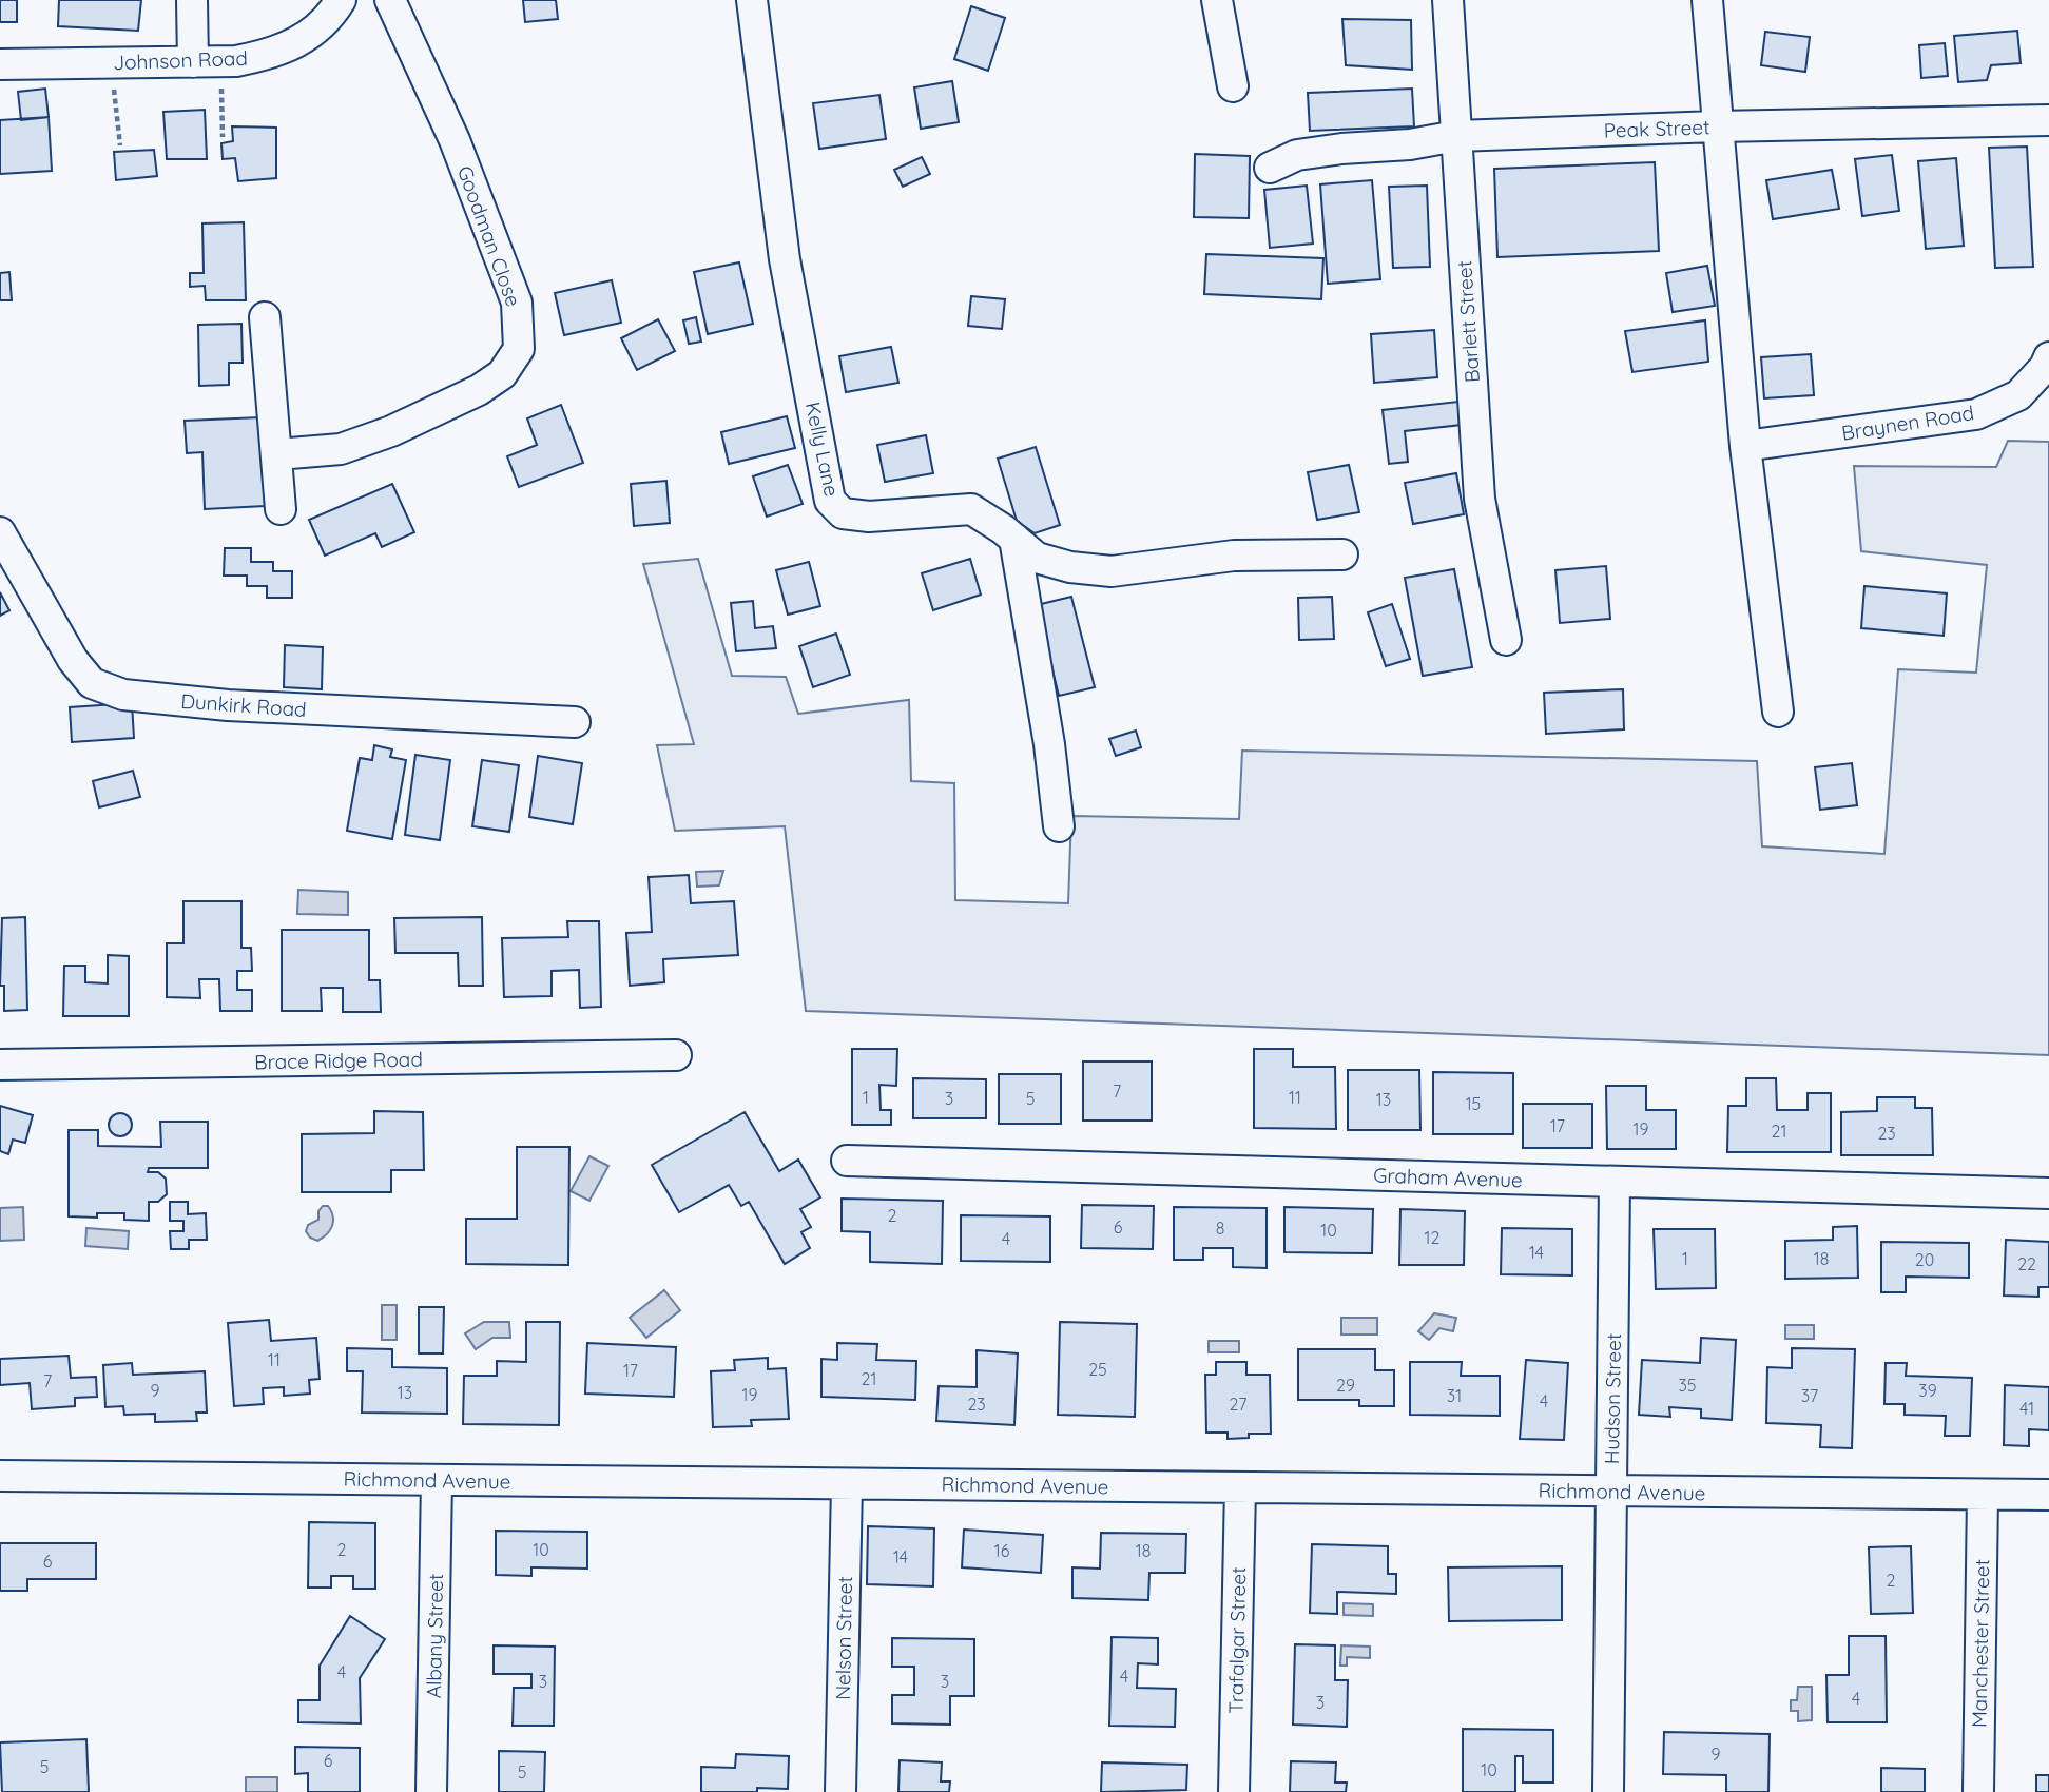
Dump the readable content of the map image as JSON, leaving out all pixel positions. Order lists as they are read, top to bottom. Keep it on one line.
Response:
{"streets":{"street":["Johnson Road","Peak Street","Goodman Close","Barlett Street","Braynen Road","Kelly Lane","Dunkirk Road","Brace Ridge Road","Graham Avenue","Hudson Street","Richmond Avenue","Albany Street","Nelson Street","Trafalgar Street","Manchester Street"]},"crossings":[["Peak Street","Barlett Street"],["Graham Avenue","Hudson Street"],["Hudson Street","Richmond Avenue"],["Richmond Avenue","Albany Street"],["Richmond Avenue","Nelson Street"],["Richmond Avenue","Trafalgar Street"],["Richmond Avenue","Manchester Street"]],"house_numbers":["7","1","11","3","5","13","15","17","19","21","23","2","6","8","10","12","4","14","1","18","20","22","11","25","17","21","7","29","35","9","39","13","19","31","37","4","23","27","41","2","10","16","18","14","6","2","4","4","3","3","4","3","9","6","5","10","5"]}
